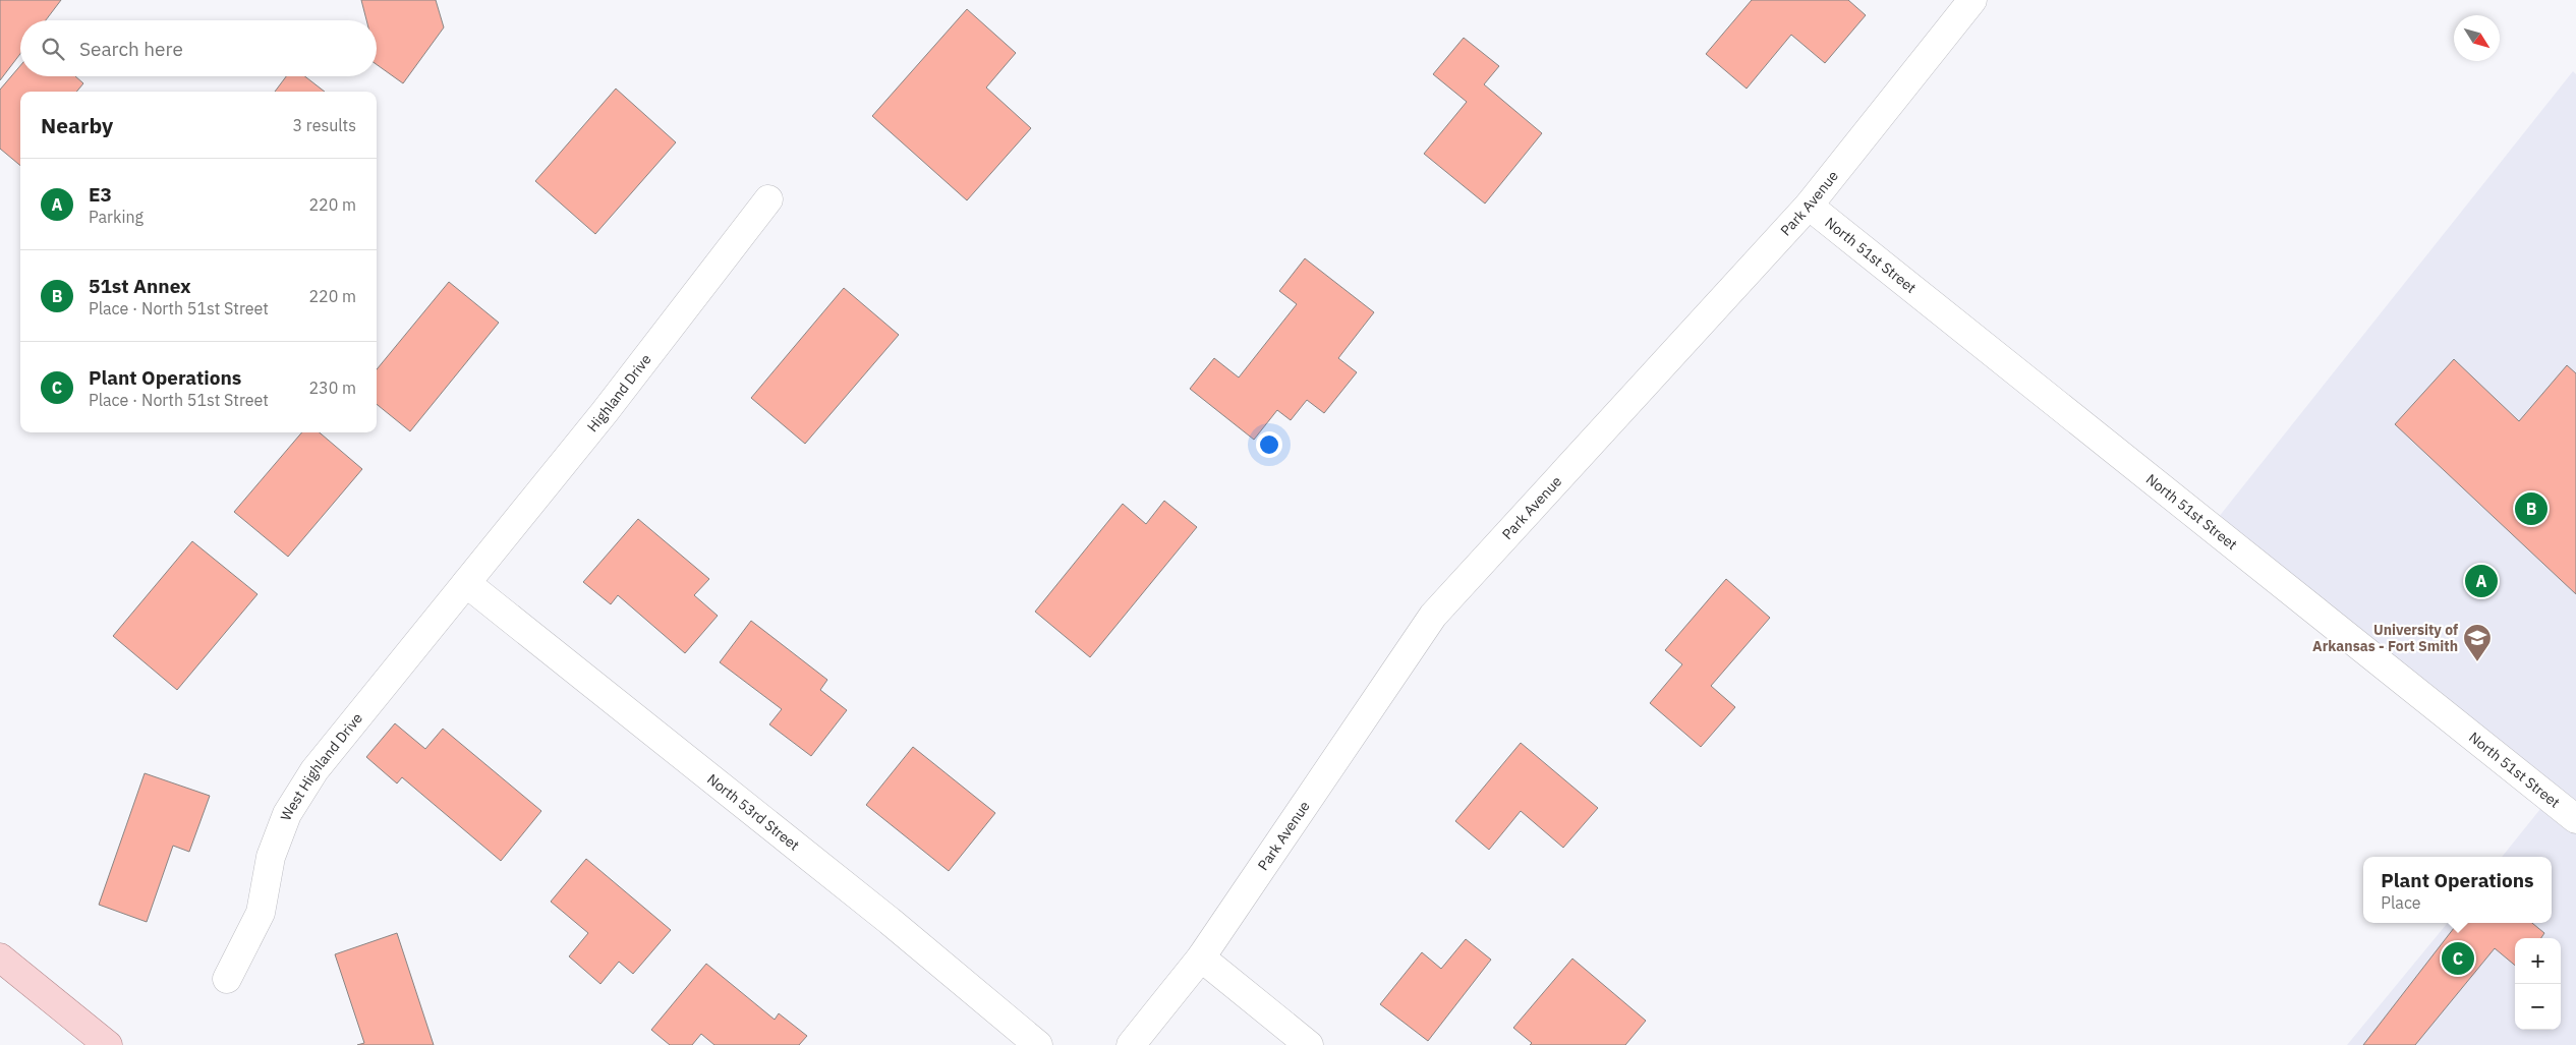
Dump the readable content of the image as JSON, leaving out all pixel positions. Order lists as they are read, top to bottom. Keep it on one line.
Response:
{"streets":{"street":["Park Avenue","North 51st Street","Highland Drive","West Highland Drive","North 53rd Street"]},"crossings":[["Park Avenue","North 51st Street"],["Highland Drive","West Highland Drive"],["Highland Drive","North 53rd Street"],["West Highland Drive","North 53rd Street"]],"places":{"school or university":["University of Arkansas - Fort Smith"]},"north":"bottom right","page":{"search":"Search here","heading":["Nearby","3 results"],"list":[{"mark":"A","name":"E3","note":"Parking","value":"220 m"},{"mark":"B","name":"51st Annex","note":"Place · North 51st Street","value":"220 m"},{"mark":"C","name":"Plant Operations","note":"Place · North 51st Street","value":"230 m"}],"pins":["B","A","C"],"popup":["Plant Operations","Place"],"map_buttons":["+","−"]}}
